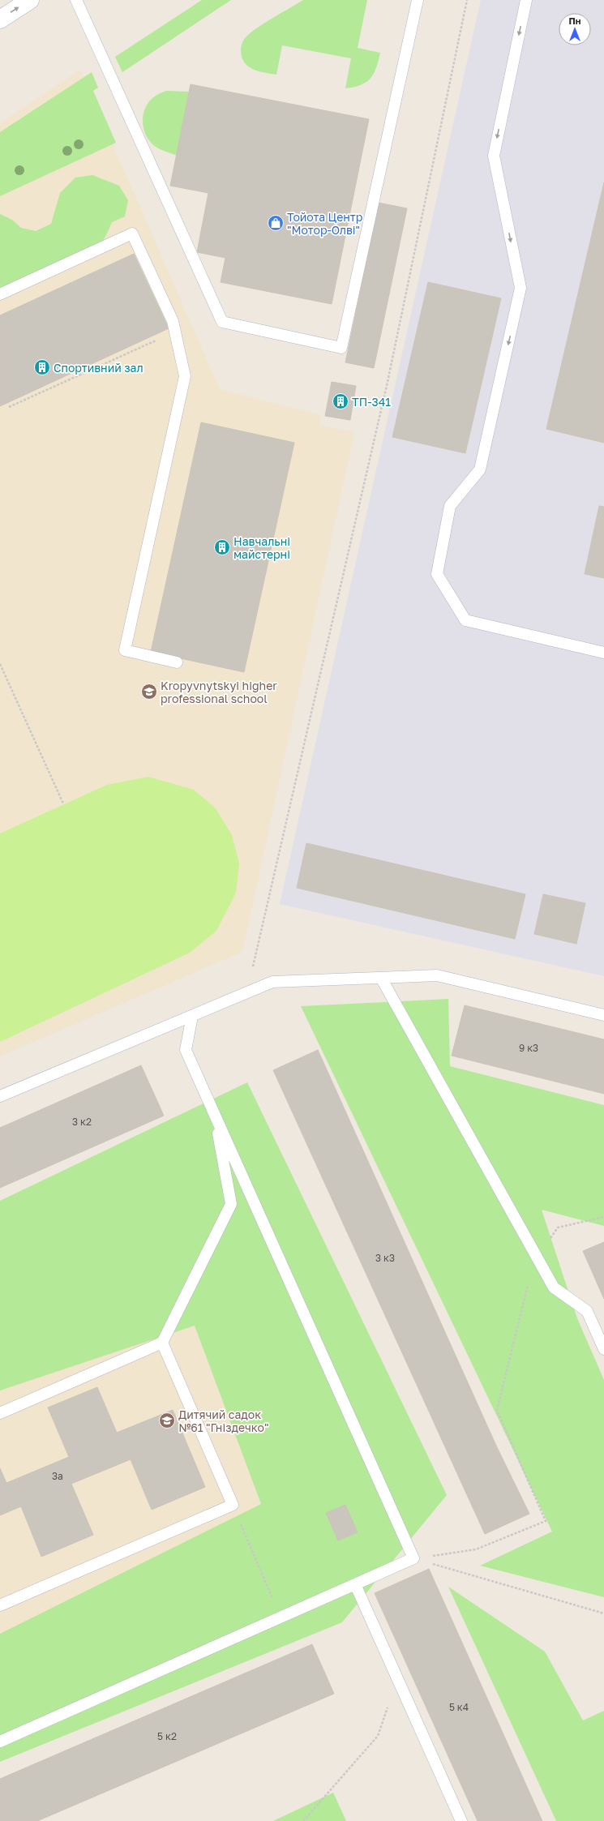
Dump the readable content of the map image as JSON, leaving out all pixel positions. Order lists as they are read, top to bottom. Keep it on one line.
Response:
{"places":{"shop":["Тойота Центр \"Мотор-Олві\""],"building":["Спортивний зал","ТП-341","Навчальні майстерні"],"school or university":["Kropyvnytskyi higher professional school","Дитячий садок №61 \"Гніздечко\""]},"house_numbers":["9 к3","3 к2","3 к3","3а","5 к4","5 к2"],"north":"top"}
